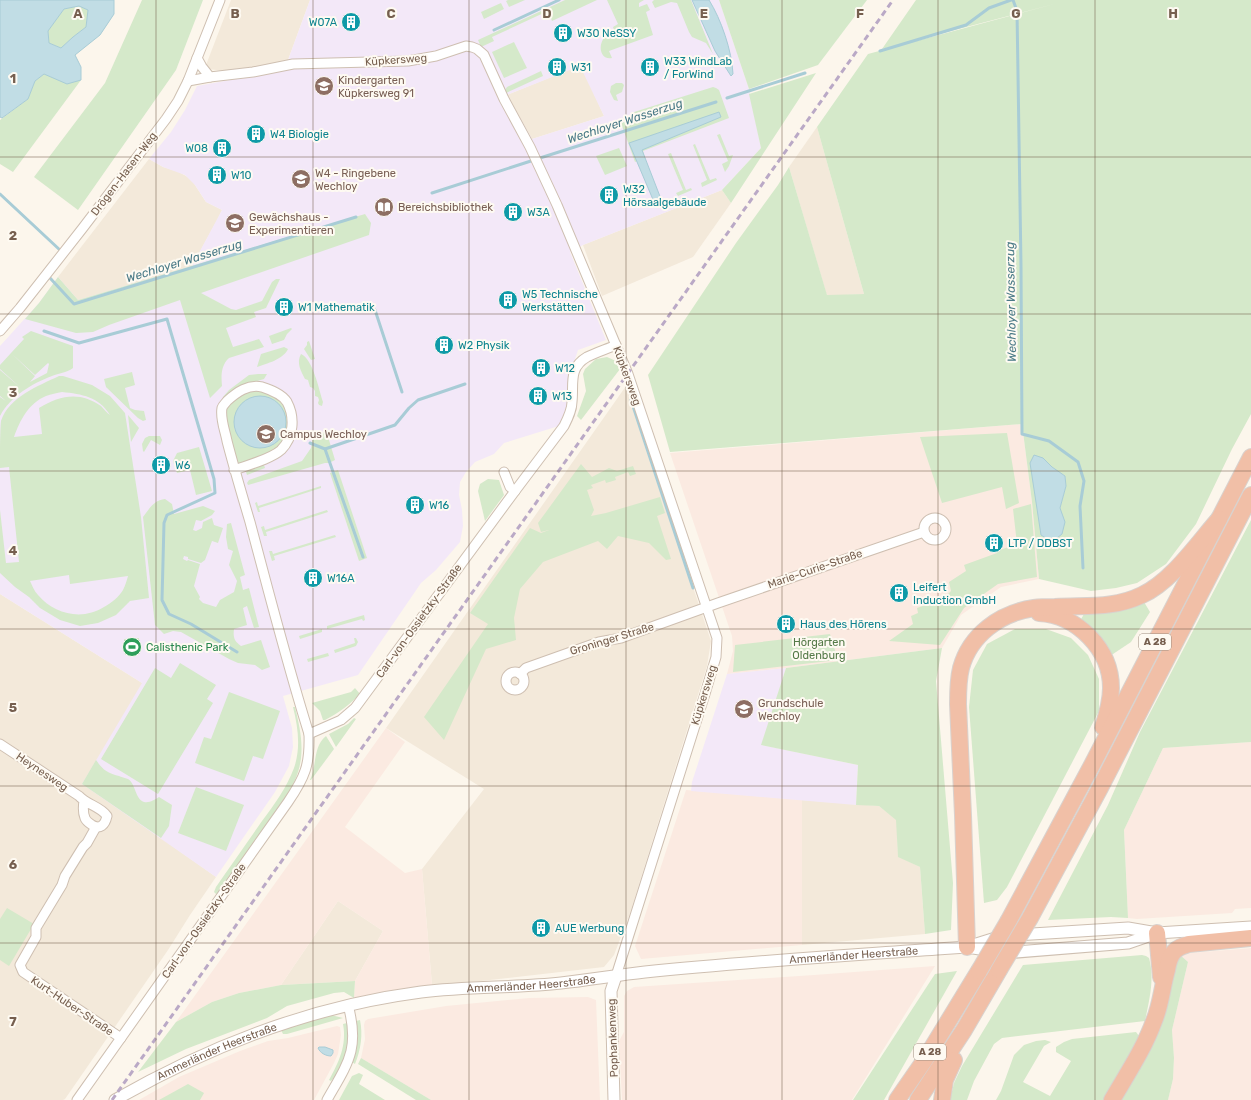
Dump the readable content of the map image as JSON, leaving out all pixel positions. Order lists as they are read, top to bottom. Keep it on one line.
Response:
{"streets":{"highway":["A 28"],"street":["Küpkersweg","Drögen-Hasen-Weg","Marie-Curie-Straße","Carl-von-Ossietzky-Straße","Groninger Straße","Heynesweg","Ammerländer Heerstraße","Kurt-Huber-Straße","Pophankenweg"]},"crossings":[["Küpkersweg","Drögen-Hasen-Weg"],["Küpkersweg","Marie-Curie-Straße"],["Küpkersweg","Carl-von-Ossietzky-Straße"],["Küpkersweg","Groninger Straße"],["Küpkersweg","Ammerländer Heerstraße"],["Küpkersweg","Pophankenweg"],["Marie-Curie-Straße","Groninger Straße"],["Carl-von-Ossietzky-Straße","Kurt-Huber-Straße"],["Heynesweg","Kurt-Huber-Straße"],["Ammerländer Heerstraße","Pophankenweg"]],"water":["Wechloyer Wasserzug"],"parks":["Hörgarten Oldenburg"],"places":{"building":["W07A","W30 NeSSY","W31","W33 WindLab / ForWind","W4 Biologie","W08","W10","W32 Hörsaalgebäude","W3A","W5 Technische Werkstätten","W1 Mathematik","W2 Physik","W12","W13","W6","W16","LTP / DDBST","W16A","Leifert Induction GmbH","Haus des Hörens","AUE Werbung"],"school or university":["Kindergarten Küpkersweg 91","W4 - Ringebene Wechloy","Gewächshaus - Experimentieren","Campus Wechloy","Grundschule Wechloy"],"library":["Bereichsbibliothek"],"sports":["Calisthenic Park"]},"grid":{"columns":["A","B","C","D","E","F","G","H"],"rows":["1","2","3","4","5","6","7"]}}
